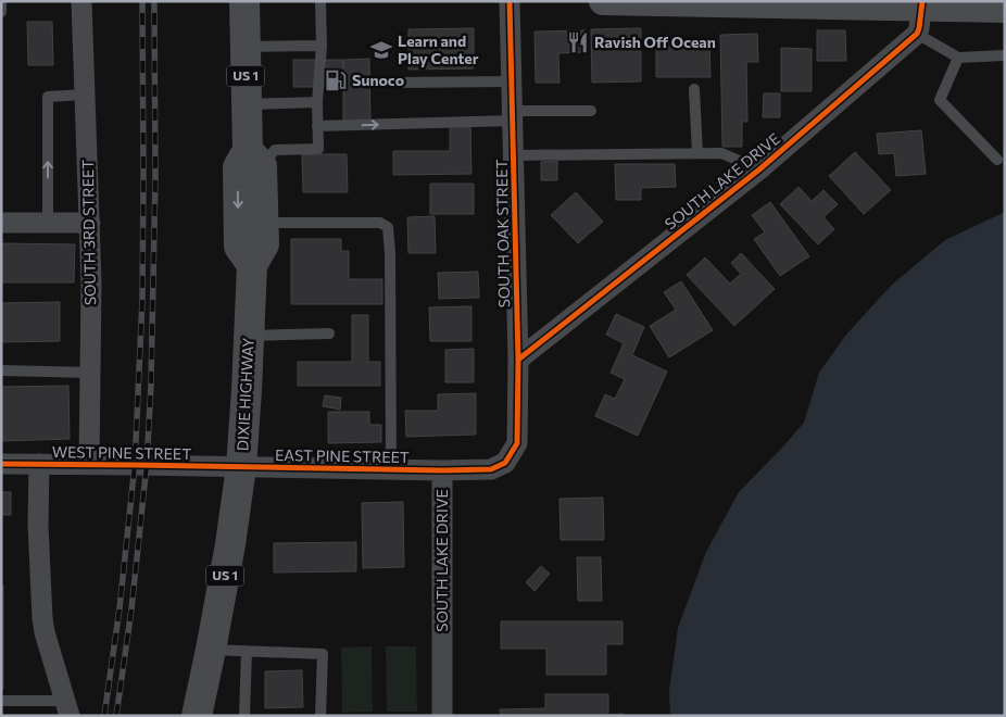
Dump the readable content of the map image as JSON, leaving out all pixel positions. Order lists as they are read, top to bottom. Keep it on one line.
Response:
{"streets":{"main road":["US 1","DIXIE HIGHWAY"],"street":["SOUTH LAKE DRIVE","SOUTH 3RD STREET","SOUTH OAK STREET","WEST PINE STREET","EAST PINE STREET"]},"crossings":[["SOUTH LAKE DRIVE","SOUTH OAK STREET"],["SOUTH LAKE DRIVE","EAST PINE STREET"],["SOUTH 3RD STREET","WEST PINE STREET"],["DIXIE HIGHWAY","WEST PINE STREET"],["DIXIE HIGHWAY","EAST PINE STREET"],["WEST PINE STREET","EAST PINE STREET"]],"places":{"restaurant":["Ravish Off Ocean"],"school or university":["Learn and Play Center"],"fuel station":["Sunoco"]}}
